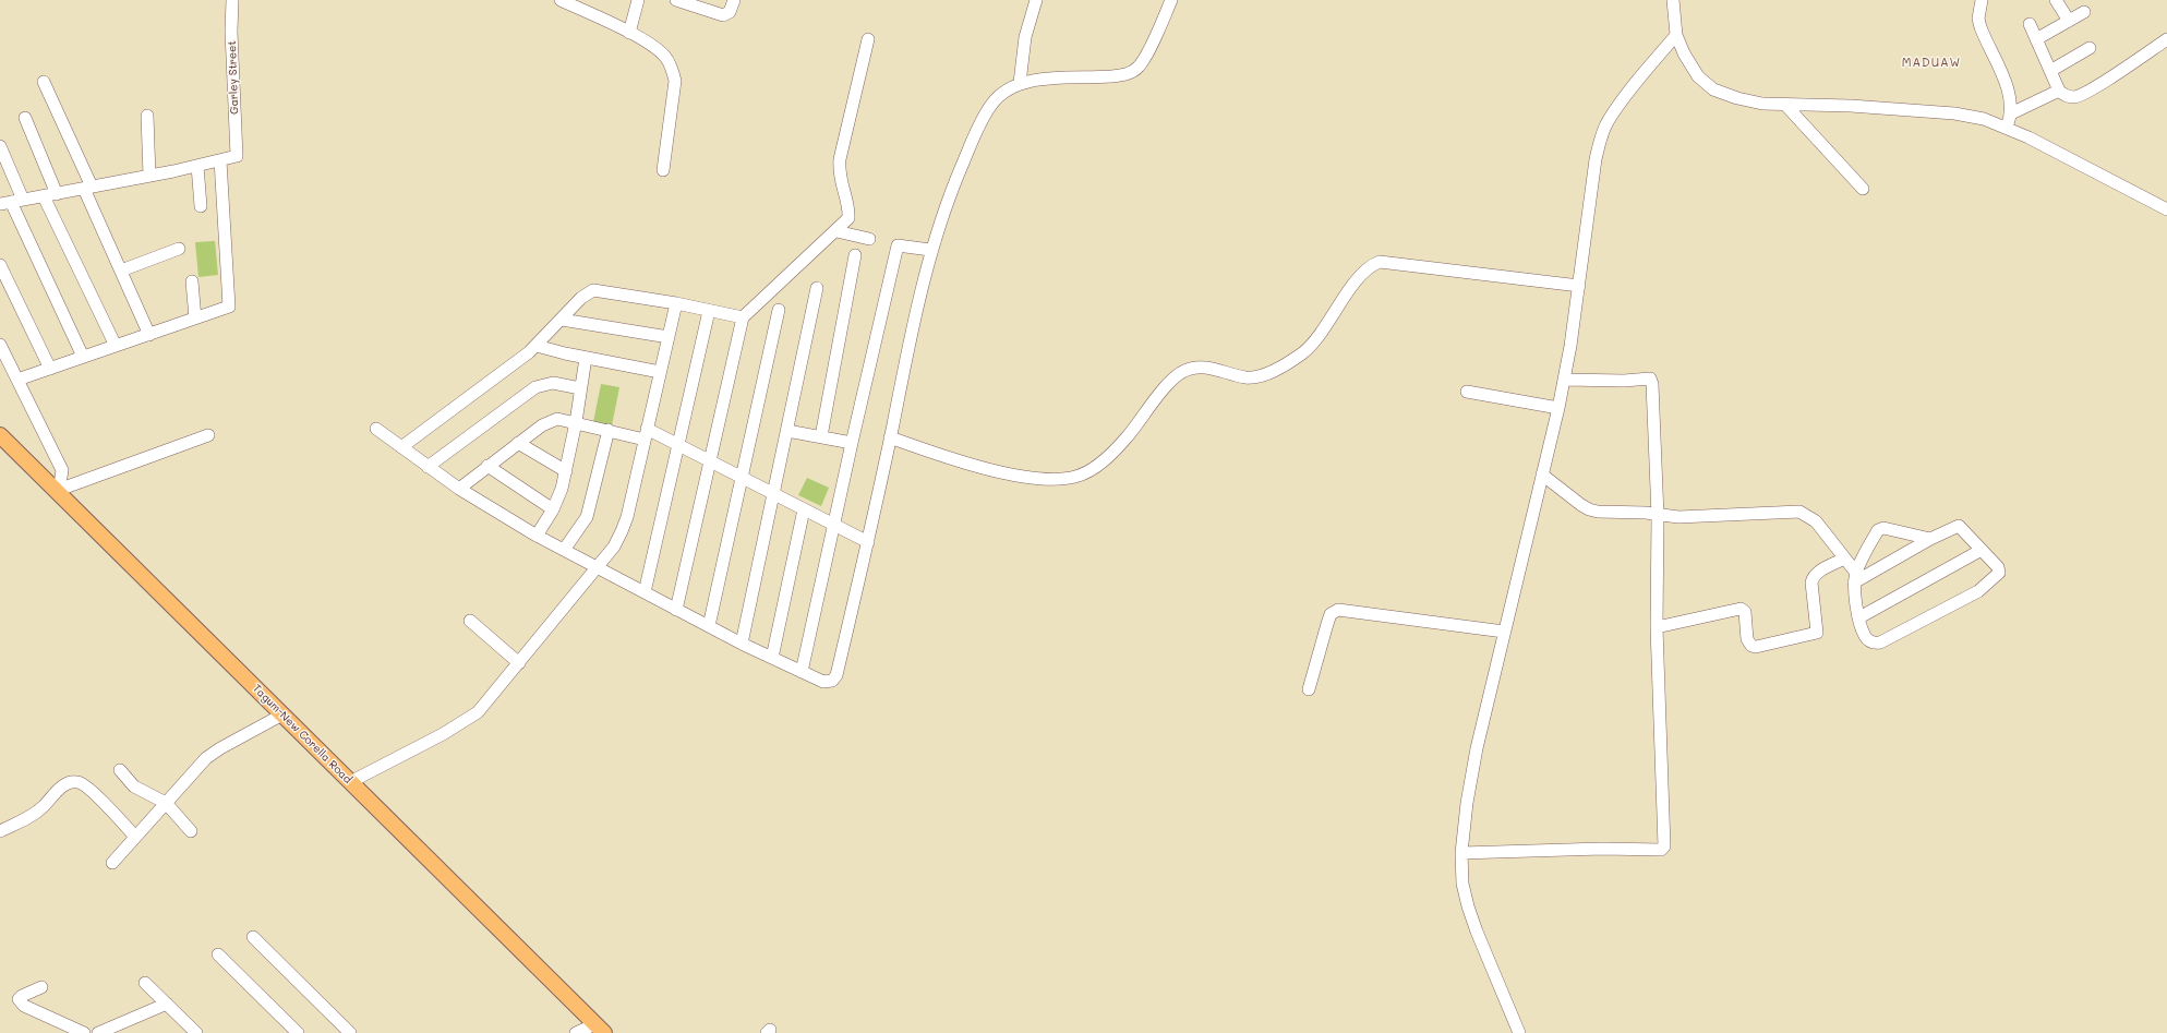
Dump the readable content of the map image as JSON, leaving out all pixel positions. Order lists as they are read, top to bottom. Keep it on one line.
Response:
{"streets":{"main road":["Tagum-New Corella Road"],"street":["Garley Street"]},"districts":["MADUAW"]}
